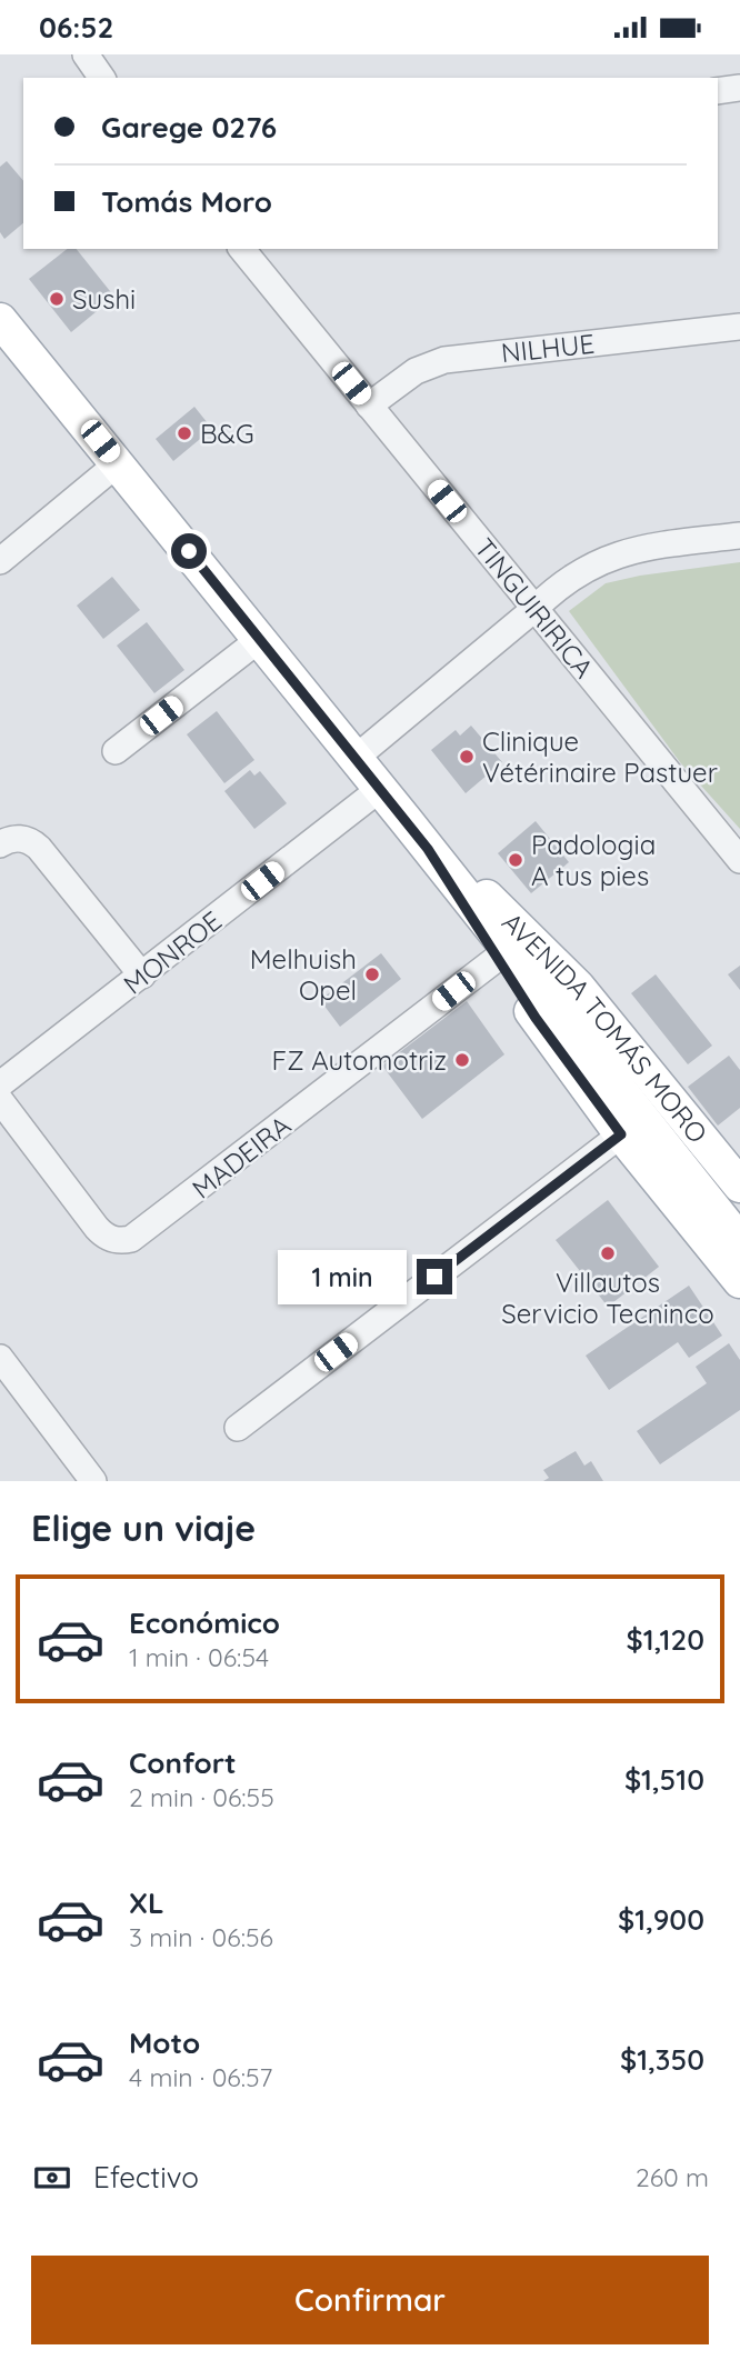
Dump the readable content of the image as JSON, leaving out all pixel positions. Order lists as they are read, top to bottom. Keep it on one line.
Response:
{"streets":{"main road":["AVENIDA TOMÁS MORO"],"street":["NILHUE","TINGUIRIRICA","MONROE","MADEIRA"]},"crossings":[["NILHUE","TINGUIRIRICA"],["MONROE","AVENIDA TOMÁS MORO"],["AVENIDA TOMÁS MORO","MADEIRA"]],"places":["Sushi","B&G","Clinique Vétérinaire Pastuer","Padologia A tus pies","Melhuish Opel","FZ Automotriz","Villautos Servicio Tecninco"],"page":{"status":"06:52","banner":["Garege 0276","Tomás Moro"],"bubble":"1 min","heading":"Elige un viaje","list":[{"name":"Económico","note":"1 min · 06:54","value":"$1,120"},{"name":"Confort","note":"2 min · 06:55","value":"$1,510"},{"name":"XL","note":"3 min · 06:56","value":"$1,900"},{"name":"Moto","note":"4 min · 06:57","value":"$1,350"}],"pay":["Efectivo","260 m"],"buttons":"Confirmar"}}
